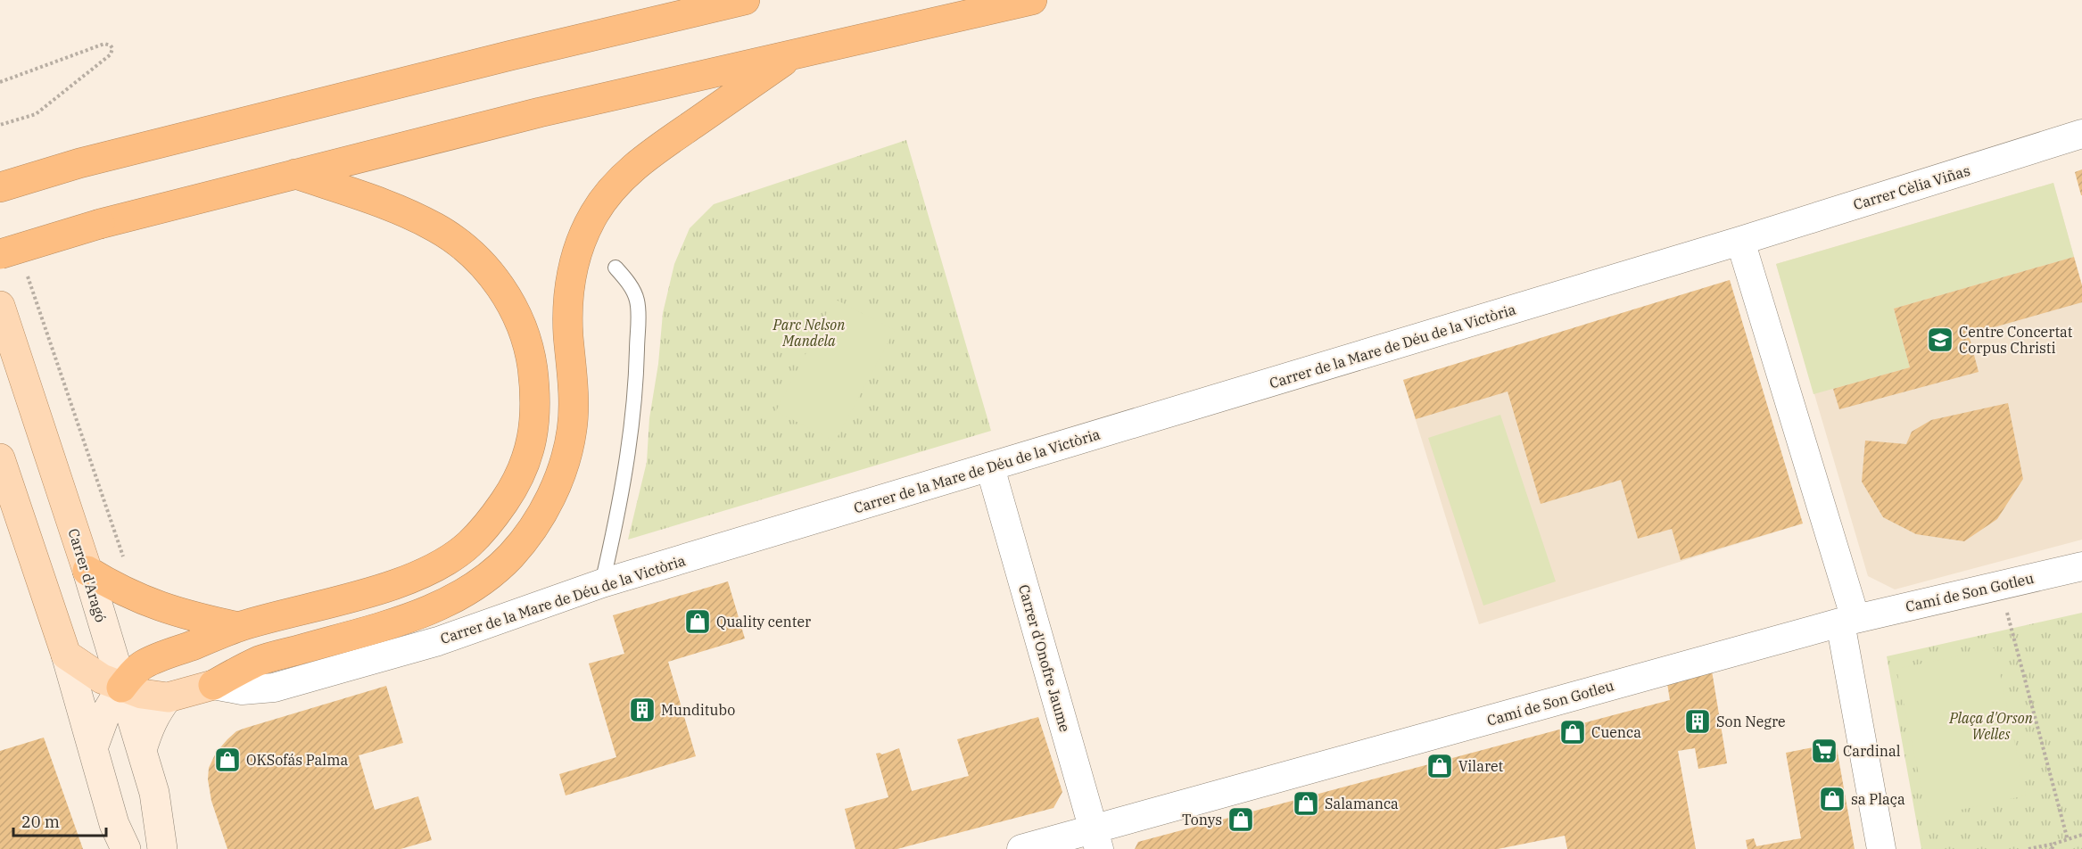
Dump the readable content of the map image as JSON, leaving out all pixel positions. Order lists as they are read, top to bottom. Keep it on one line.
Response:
{"streets":{"main road":["Carrer d'Aragó"],"street":["Carrer Cèlia Viñas","Carrer de la Mare de Déu de la Victòria","Camí de Son Gotleu","Carrer d'Onofre Jaume"]},"crossings":[["Carrer Cèlia Viñas","Carrer de la Mare de Déu de la Victòria"],["Carrer de la Mare de Déu de la Victòria","Carrer d'Onofre Jaume"],["Camí de Son Gotleu","Carrer d'Onofre Jaume"]],"parks":["Parc Nelson Mandela","Plaça d'Orson Welles"],"places":{"school or university":["Centre Concertat Corpus Christi"],"shop":["Quality center","Cuenca","OKSofás Palma","Vilaret","sa Plaça","Salamanca","Tonys"],"building":["Munditubo","Son Negre"],"supermarket":["Cardinal"]},"scale_bar":"20 m"}
